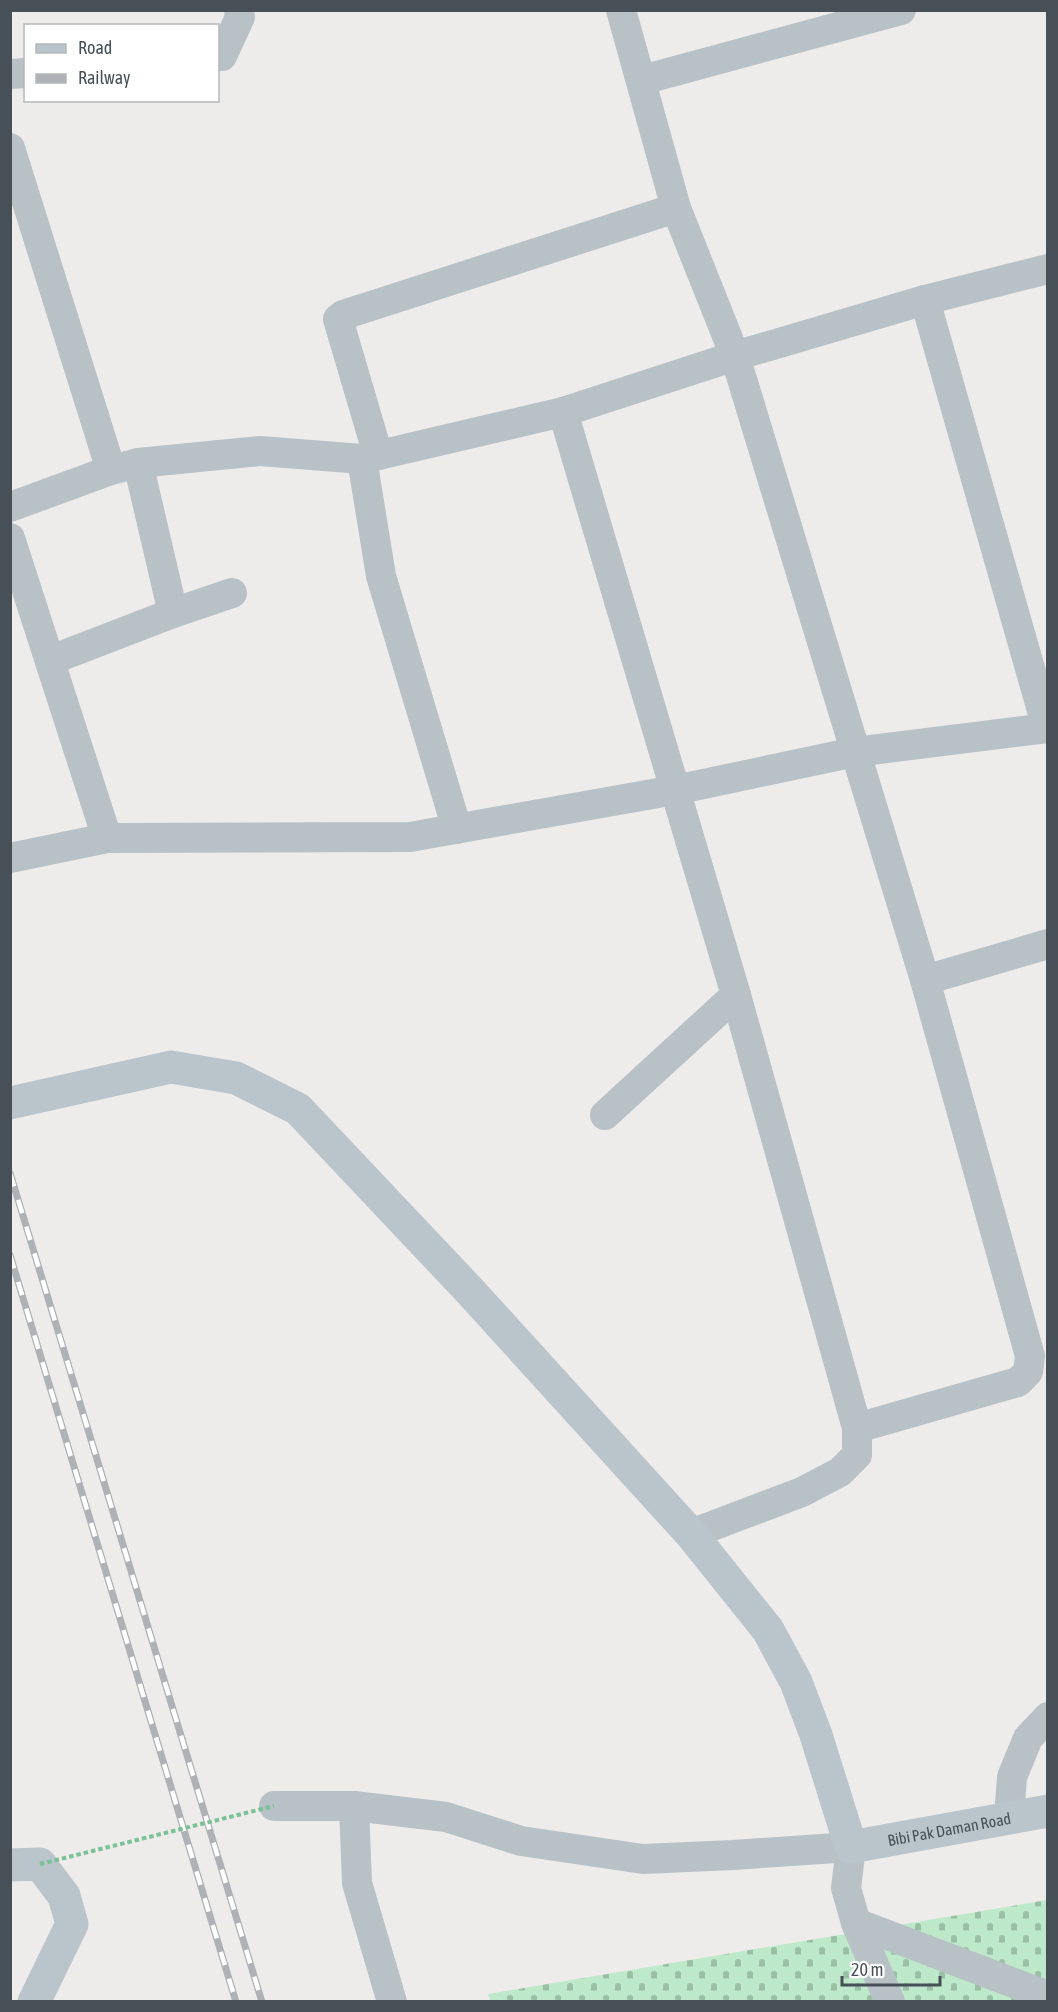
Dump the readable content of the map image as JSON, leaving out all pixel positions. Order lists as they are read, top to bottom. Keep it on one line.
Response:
{"streets":{"street":["Bibi Pak Daman Road"]},"legend":["Road","Railway"],"scale_bar":"20 m"}
